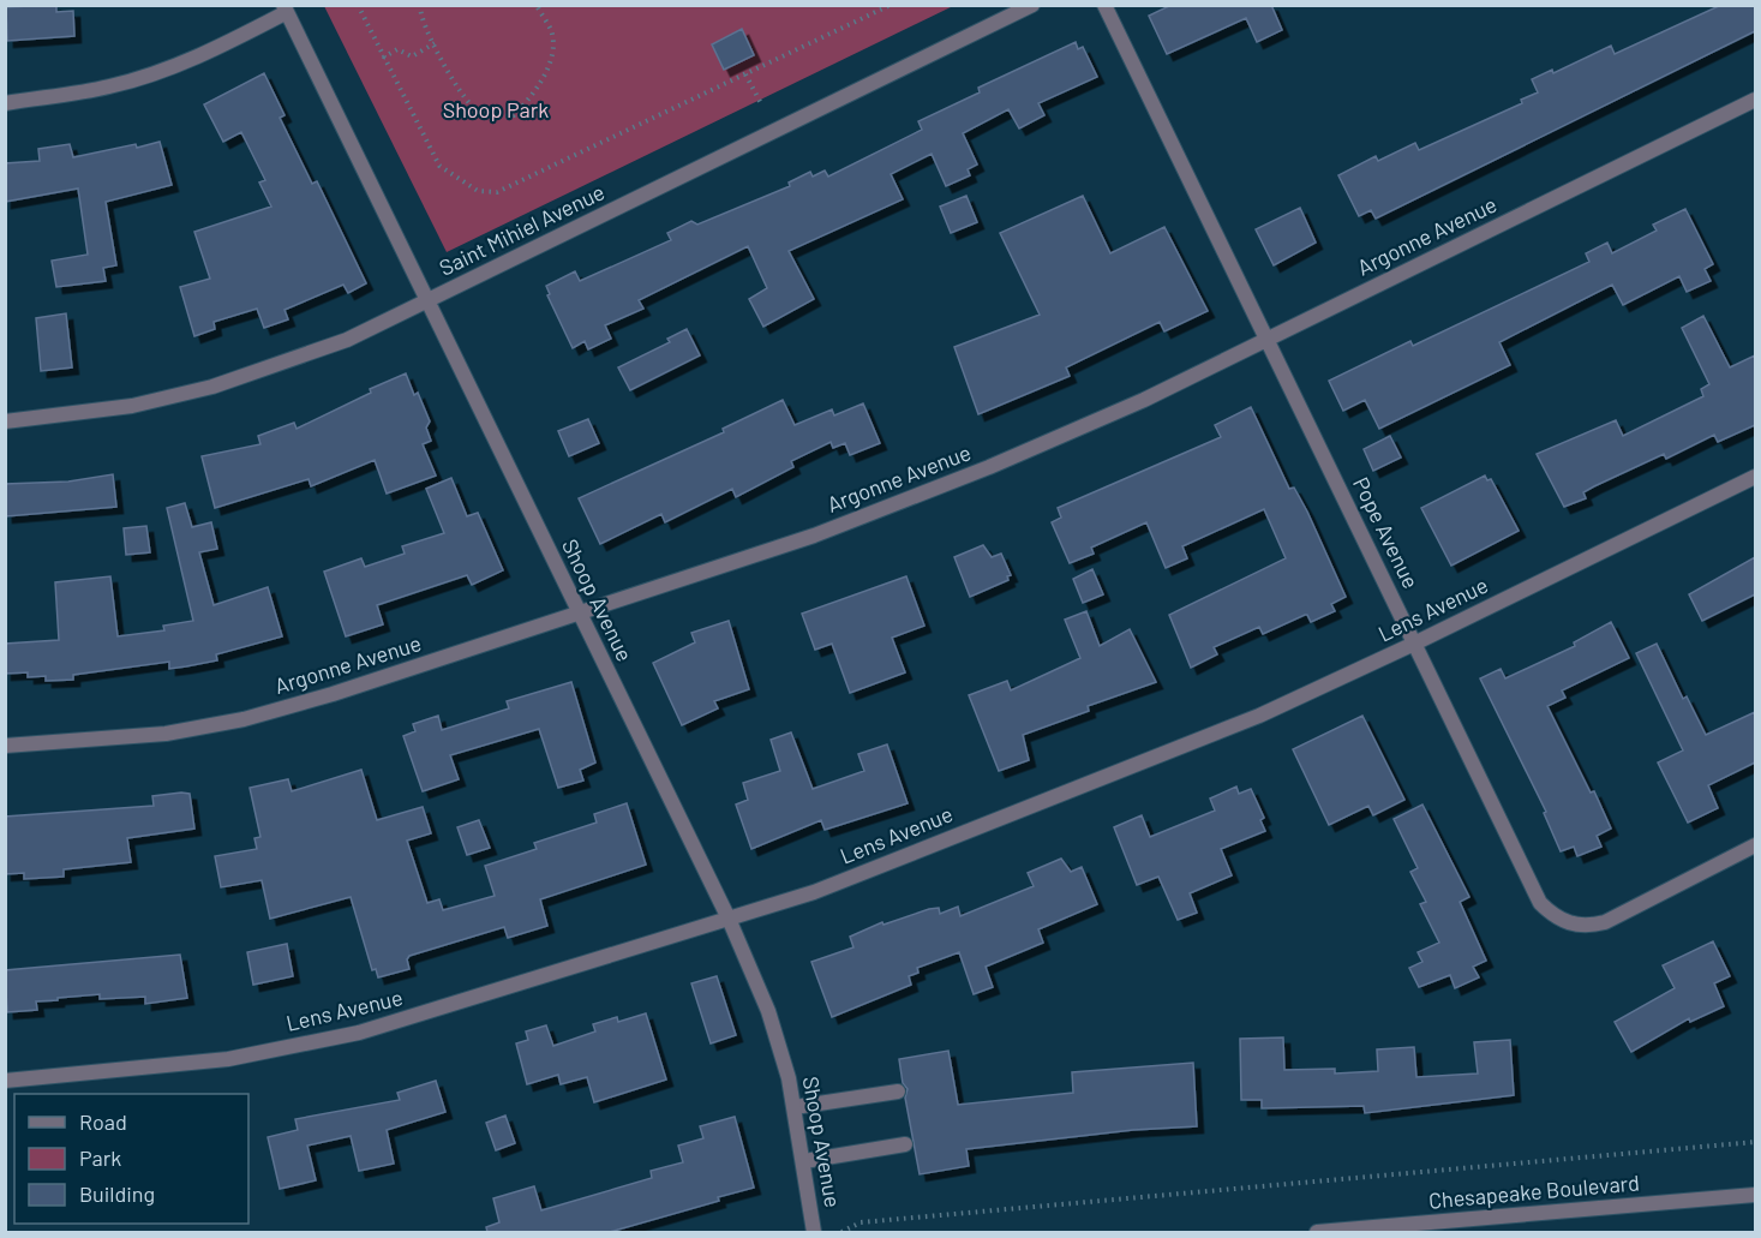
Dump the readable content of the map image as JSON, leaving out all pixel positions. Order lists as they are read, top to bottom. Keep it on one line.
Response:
{"streets":{"street":["Saint Mihiel Avenue","Argonne Avenue","Pope Avenue","Shoop Avenue","Lens Avenue","Chesapeake Boulevard"]},"crossings":[["Saint Mihiel Avenue","Shoop Avenue"],["Argonne Avenue","Pope Avenue"],["Argonne Avenue","Shoop Avenue"],["Pope Avenue","Lens Avenue"],["Shoop Avenue","Lens Avenue"]],"parks":["Shoop Park"],"legend":["Road","Park","Building"]}
